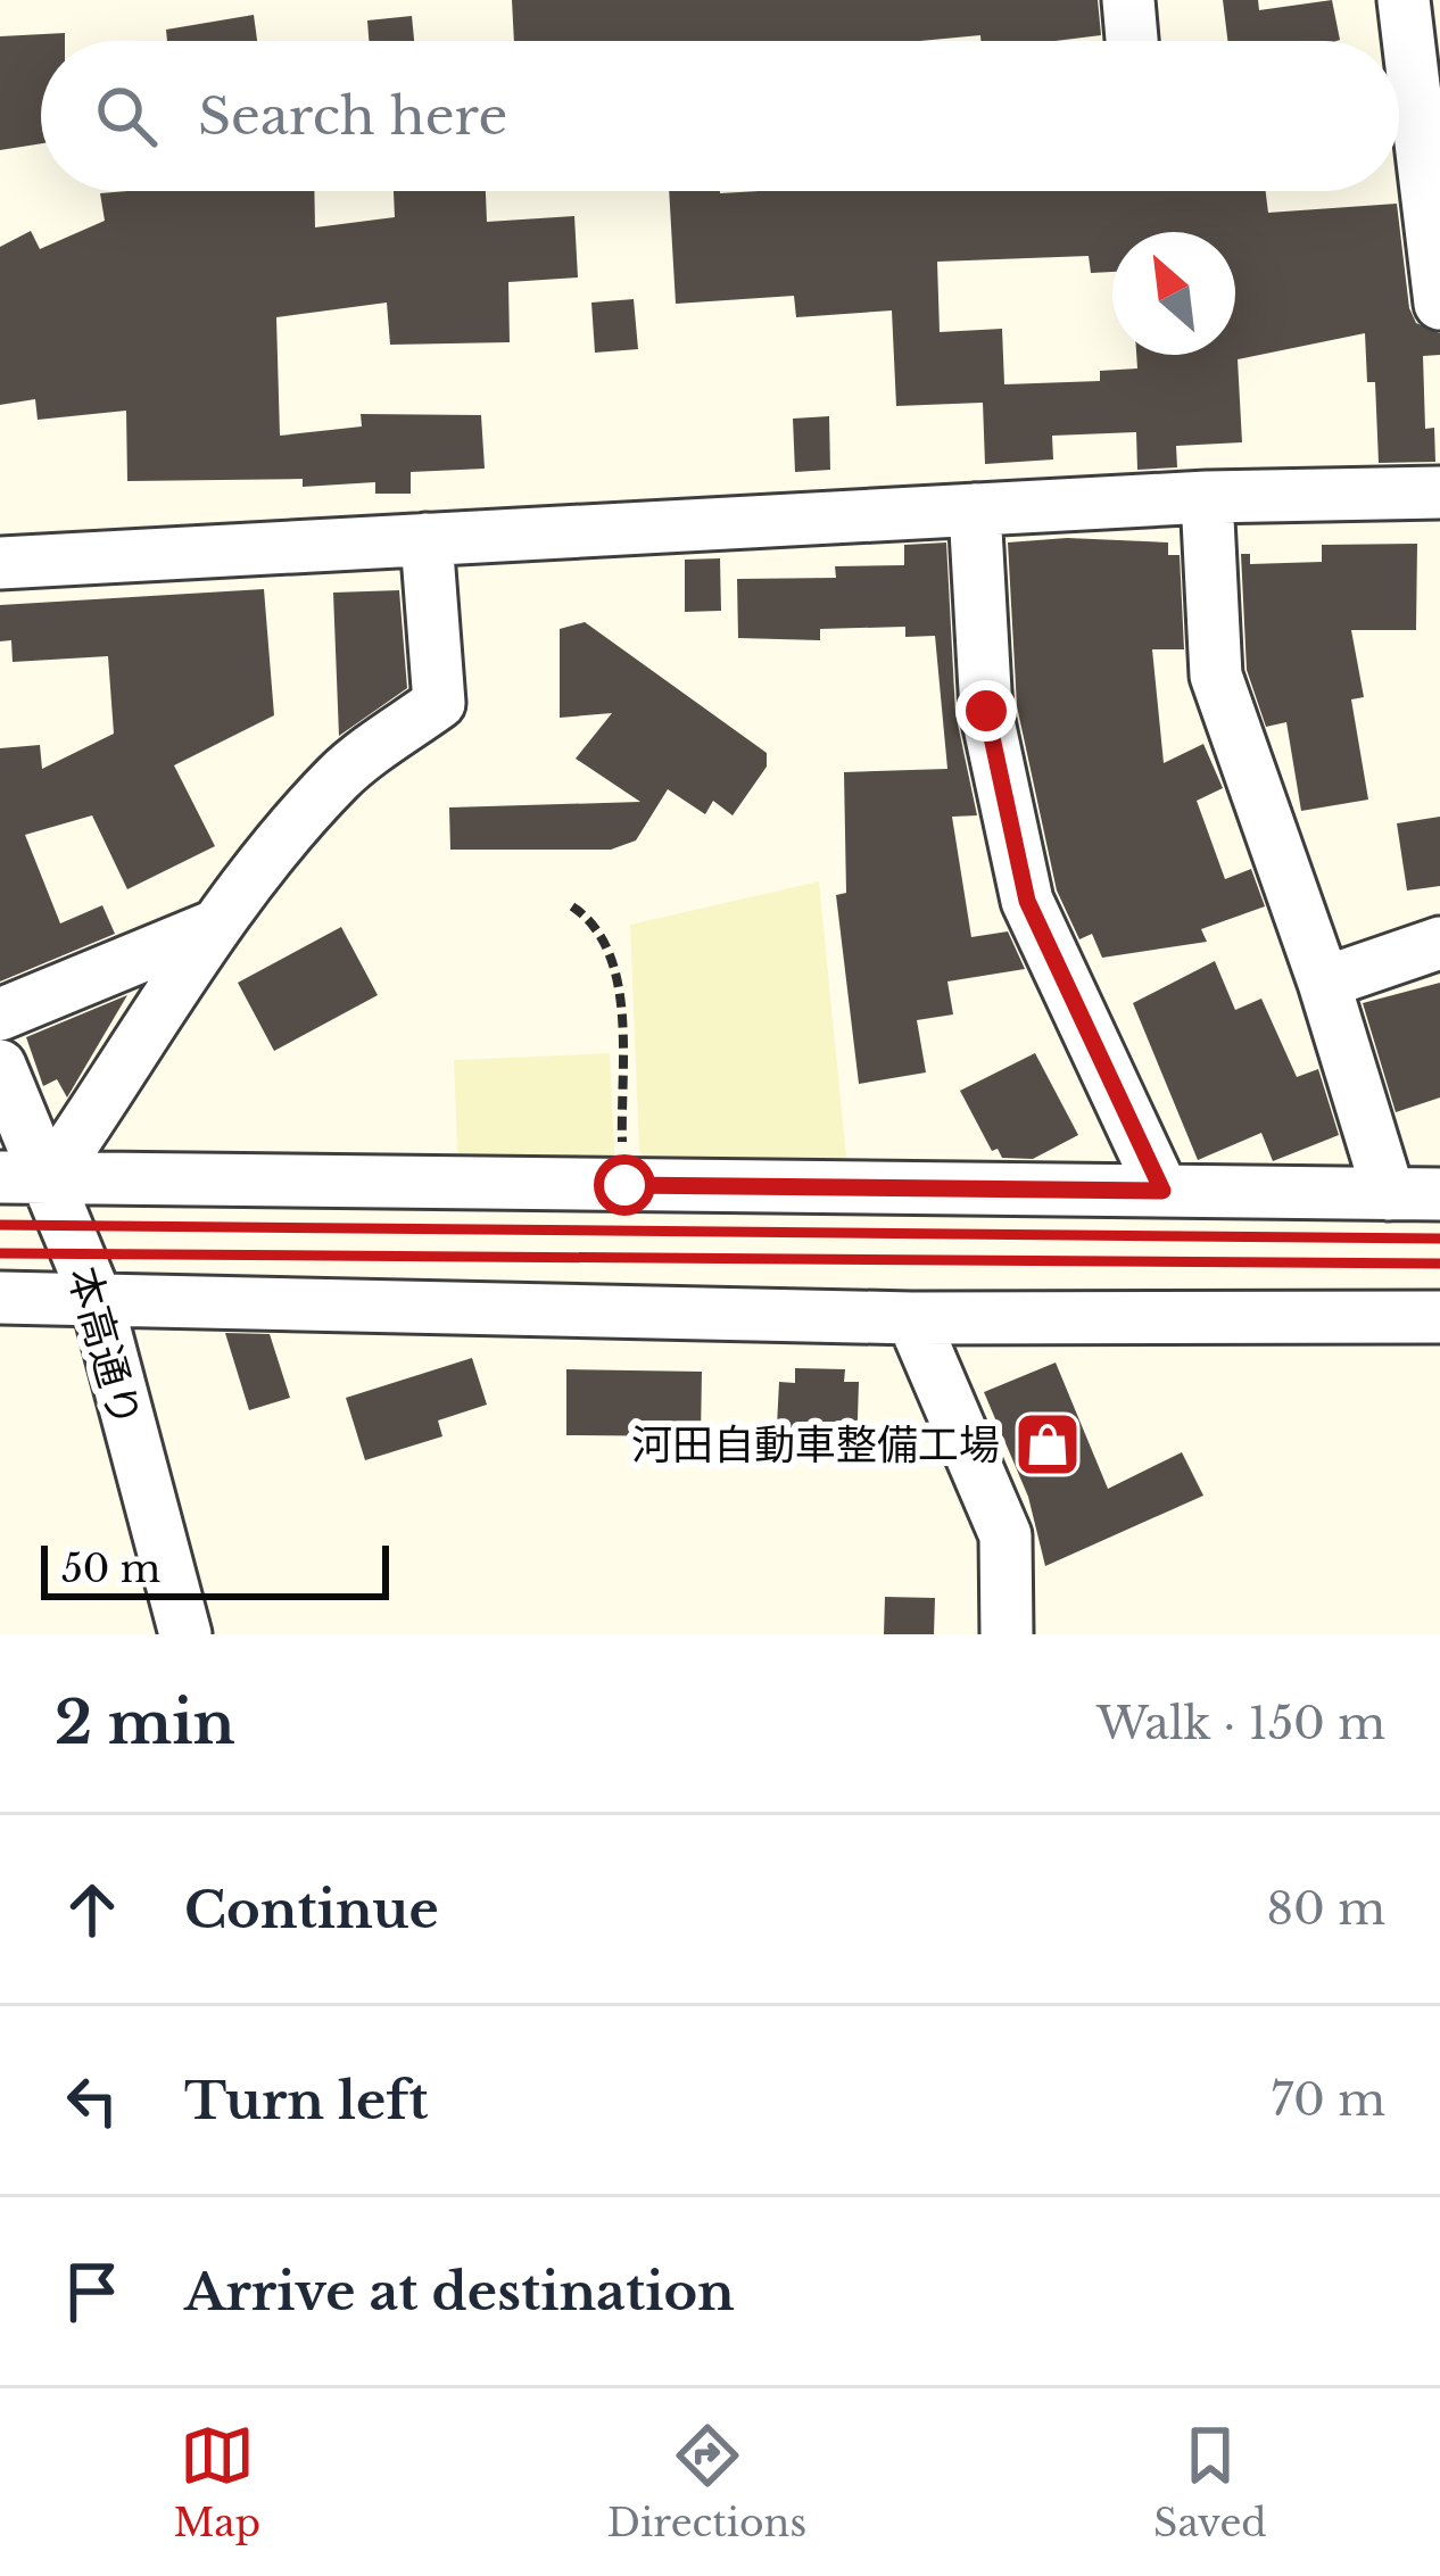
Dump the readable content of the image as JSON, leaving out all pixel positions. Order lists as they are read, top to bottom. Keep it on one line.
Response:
{"streets":{"street":["本高通り"]},"places":{"shop":["河田自動車整備工場"]},"scale_bar":"50 m","north":"top left","page":{"search":"Search here","scale":"50 m","heading":["2 min","Walk · 150 m"],"list":[["Continue","80 m"],["Turn left","70 m"],"Arrive at destination"],"nav":["Map","Directions","Saved"]}}
